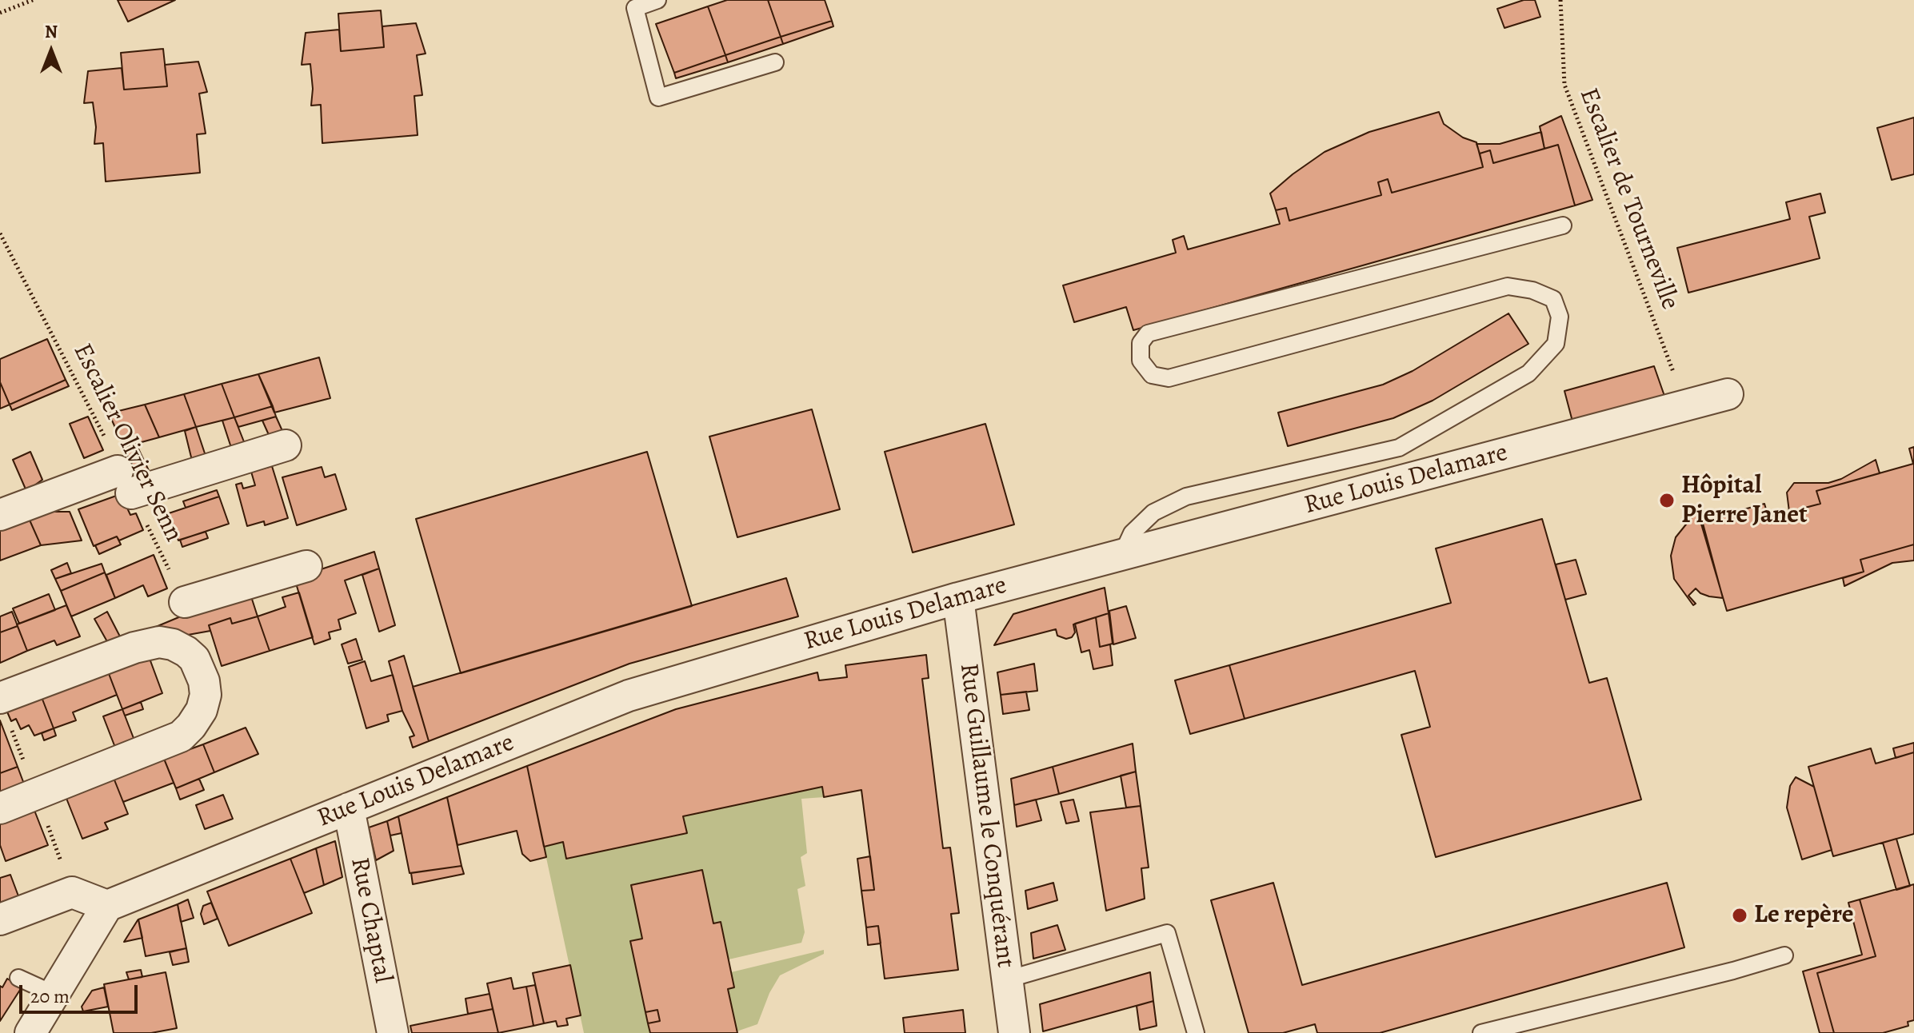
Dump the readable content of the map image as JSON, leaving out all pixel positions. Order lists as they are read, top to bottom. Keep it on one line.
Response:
{"streets":{"street":["Rue Louis Delamare","Rue Guillaume le Conquérant","Rue Chaptal"],"path":["Escalier de Tourneville","Escalier Olivier Senn"]},"crossings":[["Escalier de Tourneville","Rue Louis Delamare"],["Rue Louis Delamare","Rue Guillaume le Conquérant"],["Rue Louis Delamare","Rue Chaptal"]],"places":["Hôpital Pierre Janet","Le repère"],"scale_bar":"20 m","north":"top"}
